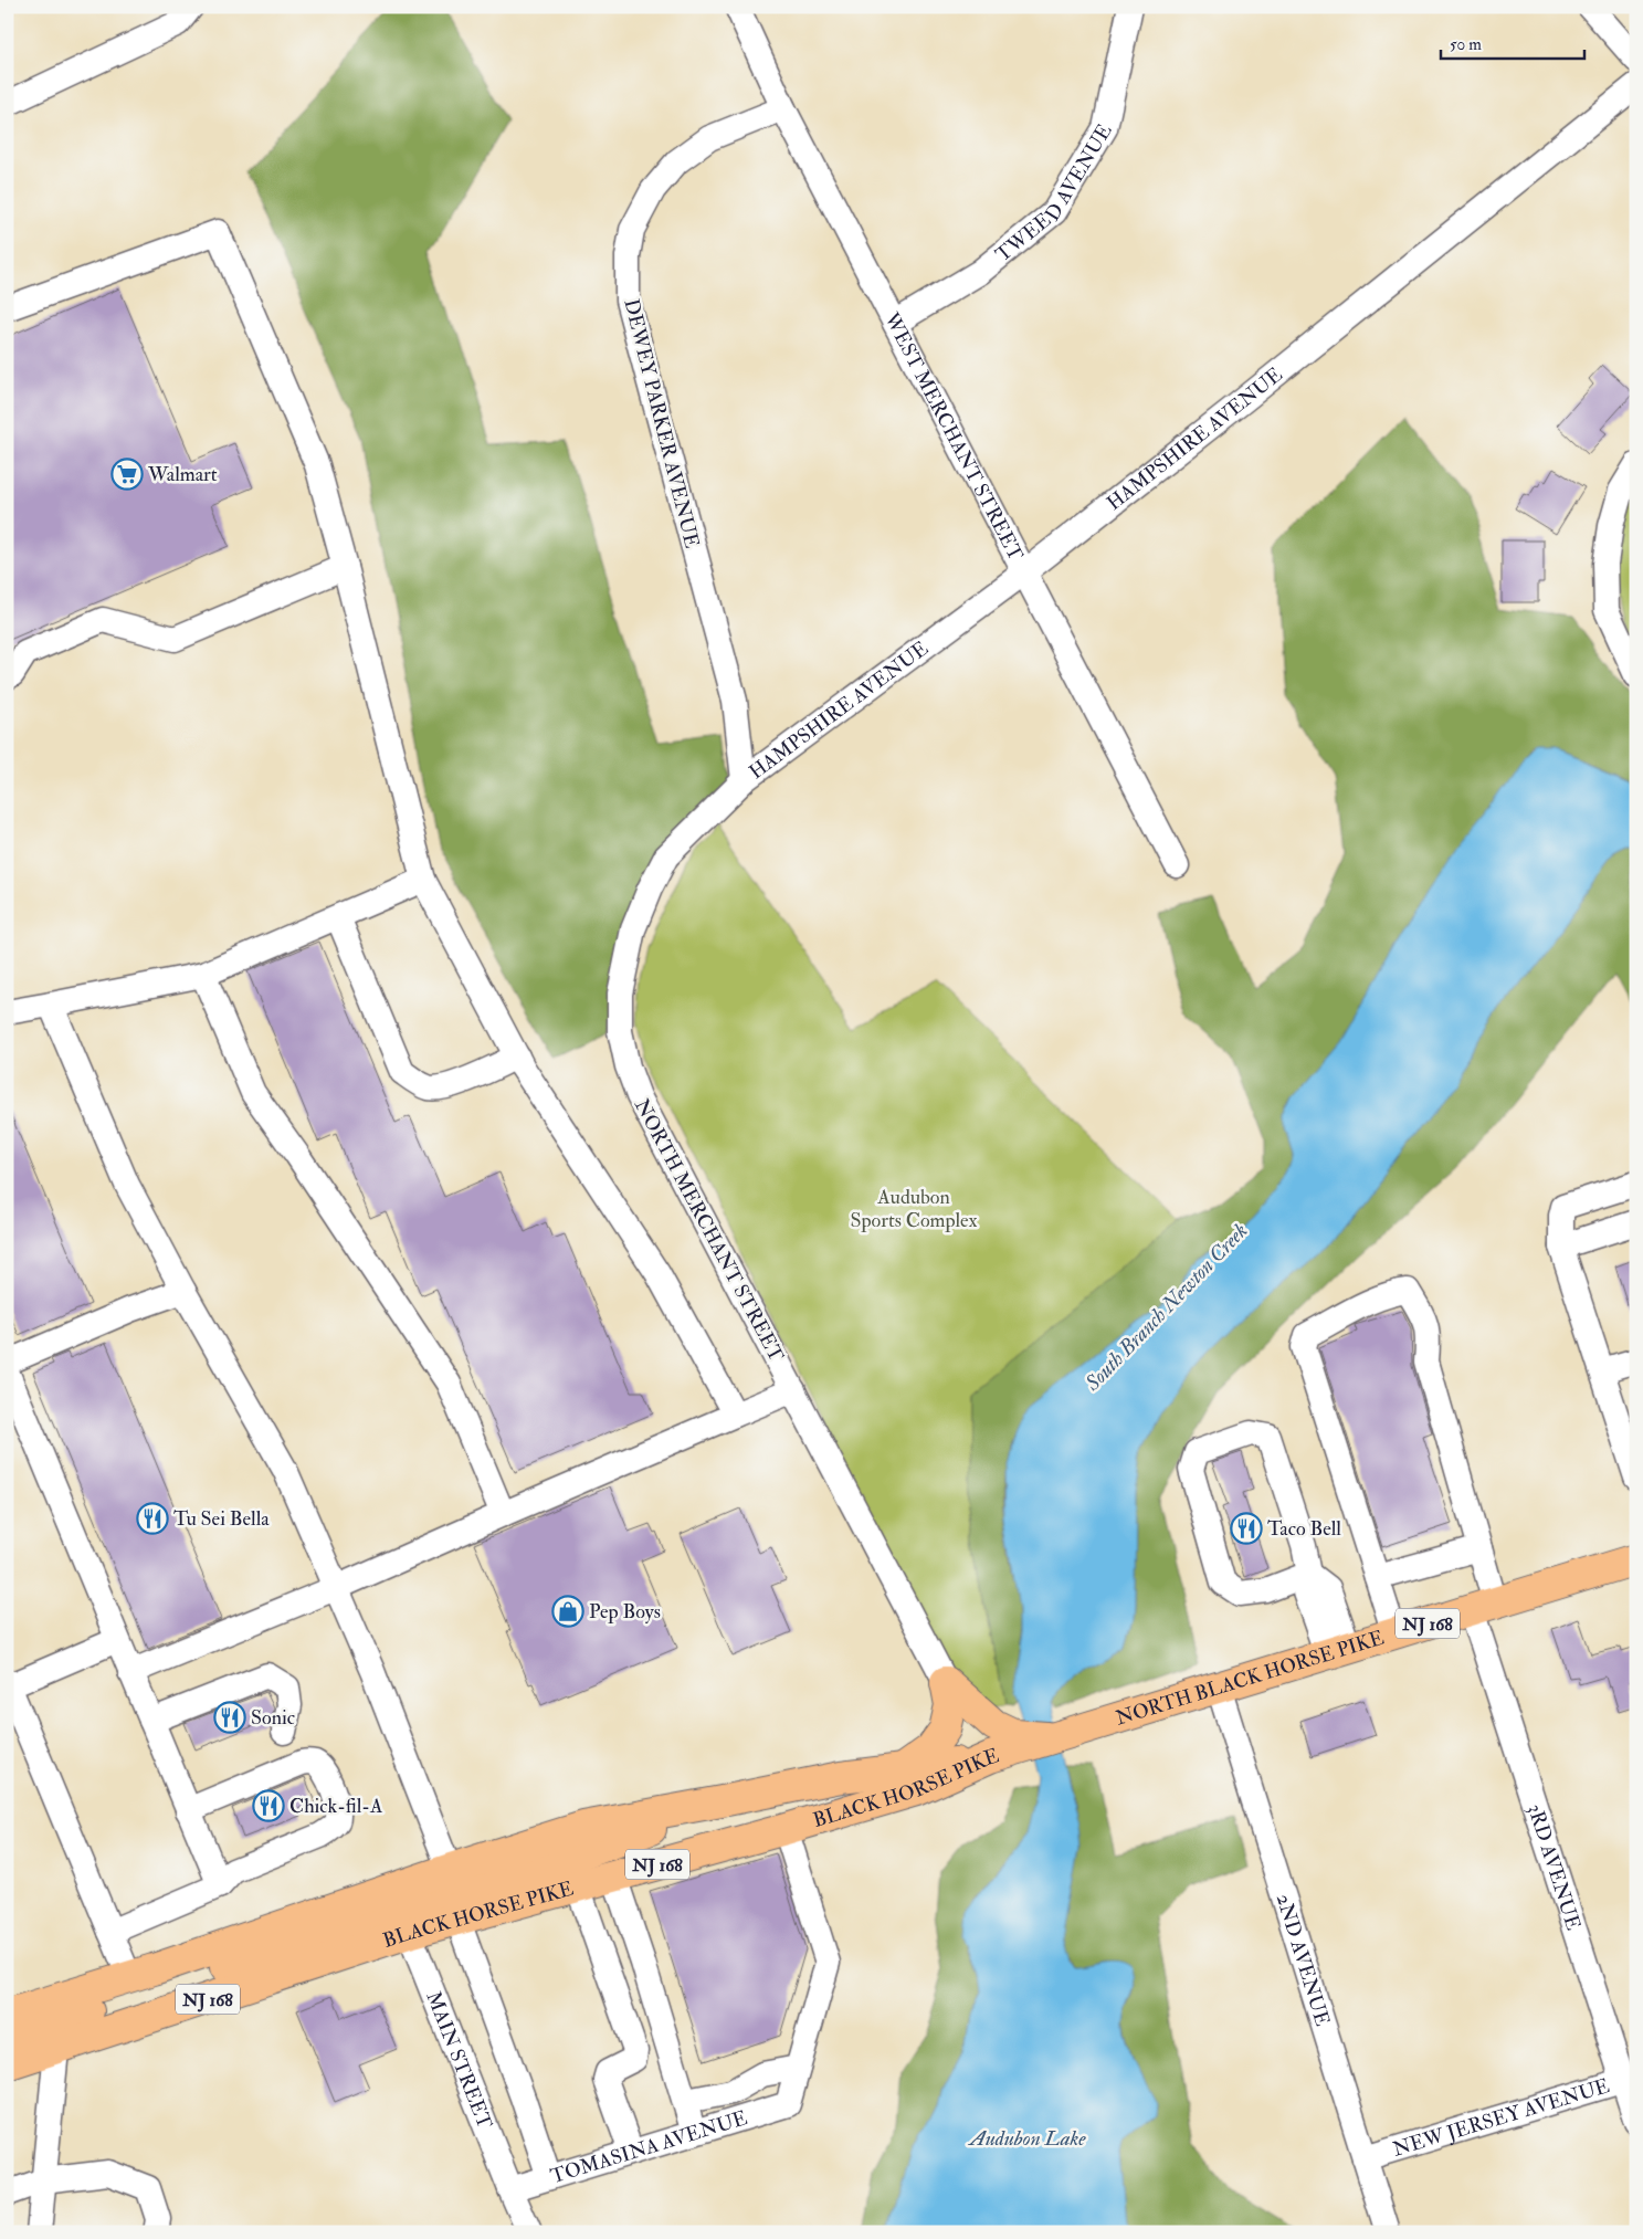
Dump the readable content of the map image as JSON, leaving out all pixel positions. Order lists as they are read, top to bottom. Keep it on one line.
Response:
{"streets":{"main road":["NJ 168","NORTH BLACK HORSE PIKE","BLACK HORSE PIKE"],"street":["TWEED AVENUE","DEWEY PARKER AVENUE","WEST MERCHANT STREET","HAMPSHIRE AVENUE","NORTH MERCHANT STREET","3RD AVENUE","2ND AVENUE","MAIN STREET","NEW JERSEY AVENUE","TOMASINA AVENUE"]},"crossings":[["TWEED AVENUE","WEST MERCHANT STREET"],["DEWEY PARKER AVENUE","WEST MERCHANT STREET"],["DEWEY PARKER AVENUE","HAMPSHIRE AVENUE"],["DEWEY PARKER AVENUE","NORTH MERCHANT STREET"],["WEST MERCHANT STREET","HAMPSHIRE AVENUE"],["HAMPSHIRE AVENUE","NORTH MERCHANT STREET"],["NORTH BLACK HORSE PIKE","BLACK HORSE PIKE"],["NORTH BLACK HORSE PIKE","3RD AVENUE"],["NORTH BLACK HORSE PIKE","2ND AVENUE"],["BLACK HORSE PIKE","MAIN STREET"],["3RD AVENUE","NEW JERSEY AVENUE"],["2ND AVENUE","NEW JERSEY AVENUE"],["MAIN STREET","TOMASINA AVENUE"]],"water":["South Branch Newton Creek","Audubon Lake"],"parks":["Audubon Sports Complex"],"places":{"supermarket":["Walmart"],"restaurant":["Tu Sei Bella","Taco Bell","Sonic","Chick-fil-A"],"shop":["Pep Boys"]},"scale_bar":"50 m"}
